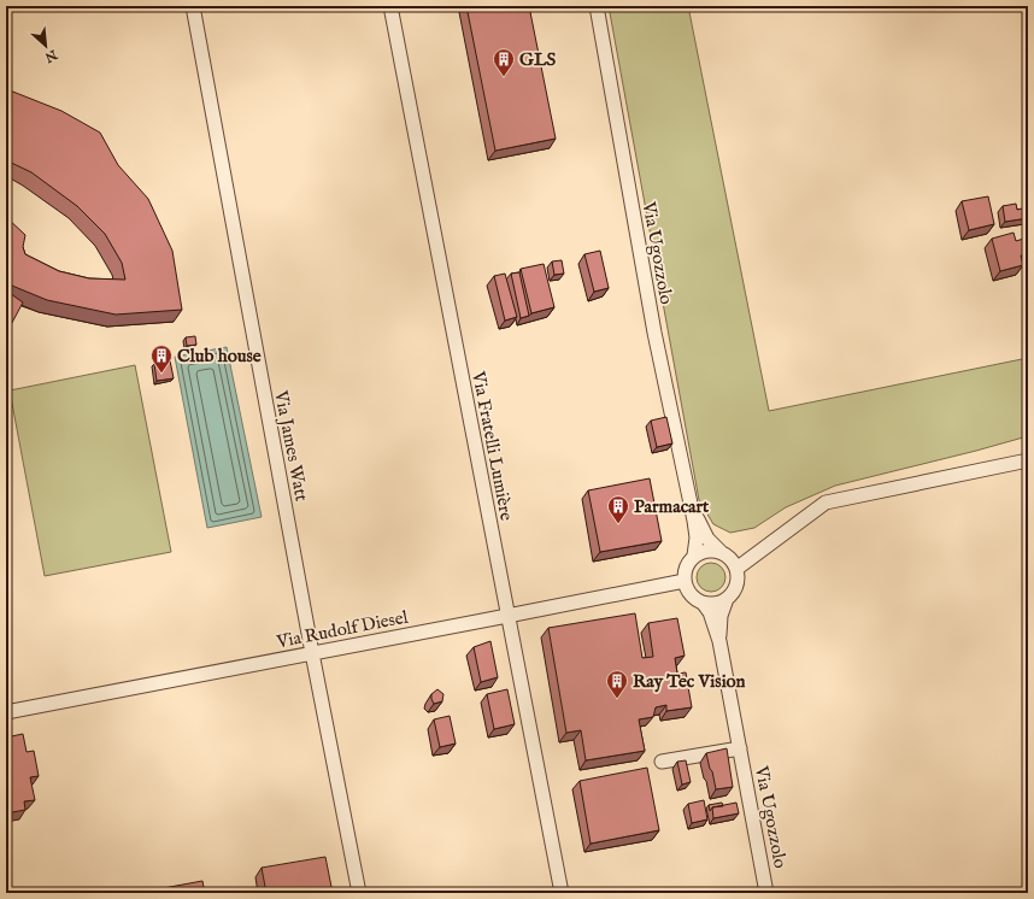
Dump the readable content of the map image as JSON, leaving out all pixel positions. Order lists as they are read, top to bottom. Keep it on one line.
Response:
{"streets":{"street":["Via Ugozzolo","Via James Watt","Via Fratelli Lumière","Via Rudolf Diesel"]},"crossings":[["Via Ugozzolo","Via Rudolf Diesel"],["Via James Watt","Via Rudolf Diesel"],["Via Fratelli Lumière","Via Rudolf Diesel"]],"places":{"building":["GLS","Club house","Parmacart","Ray Tec Vision"]},"north":"bottom right"}
